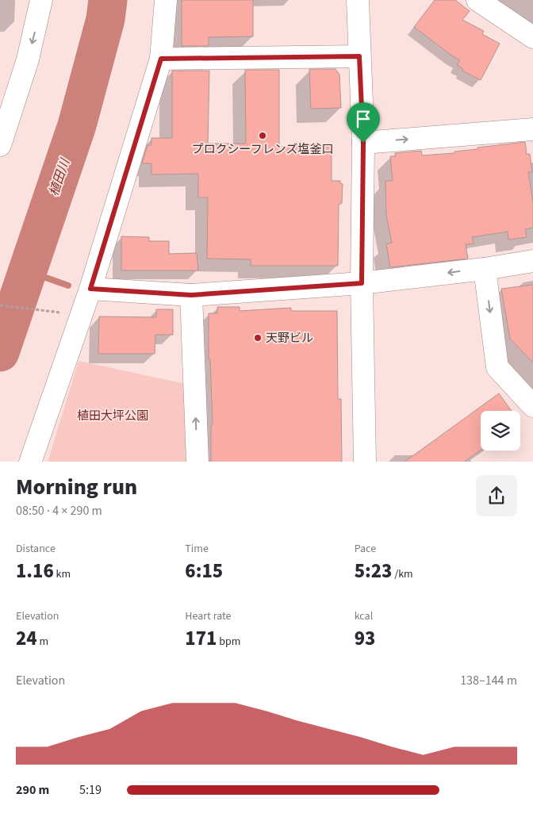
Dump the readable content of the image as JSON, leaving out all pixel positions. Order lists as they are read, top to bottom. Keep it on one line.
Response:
{"water":["植田川"],"parks":["植田大坪公園"],"places":["プロクシーフレンズ塩釜口","天野ビル"],"page":{"heading":["Morning run","08:50 · 4 × 290 m"],"stats":[["Distance","1.16 km"],["Time","6:15"],["Pace","5:23 /km"],["Elevation","24 m"],["Heart rate","171 bpm"],["kcal","93"]],"chart":["Elevation","138–144 m"],"list":[{"name":"290 m","note":"5:19"}]}}
